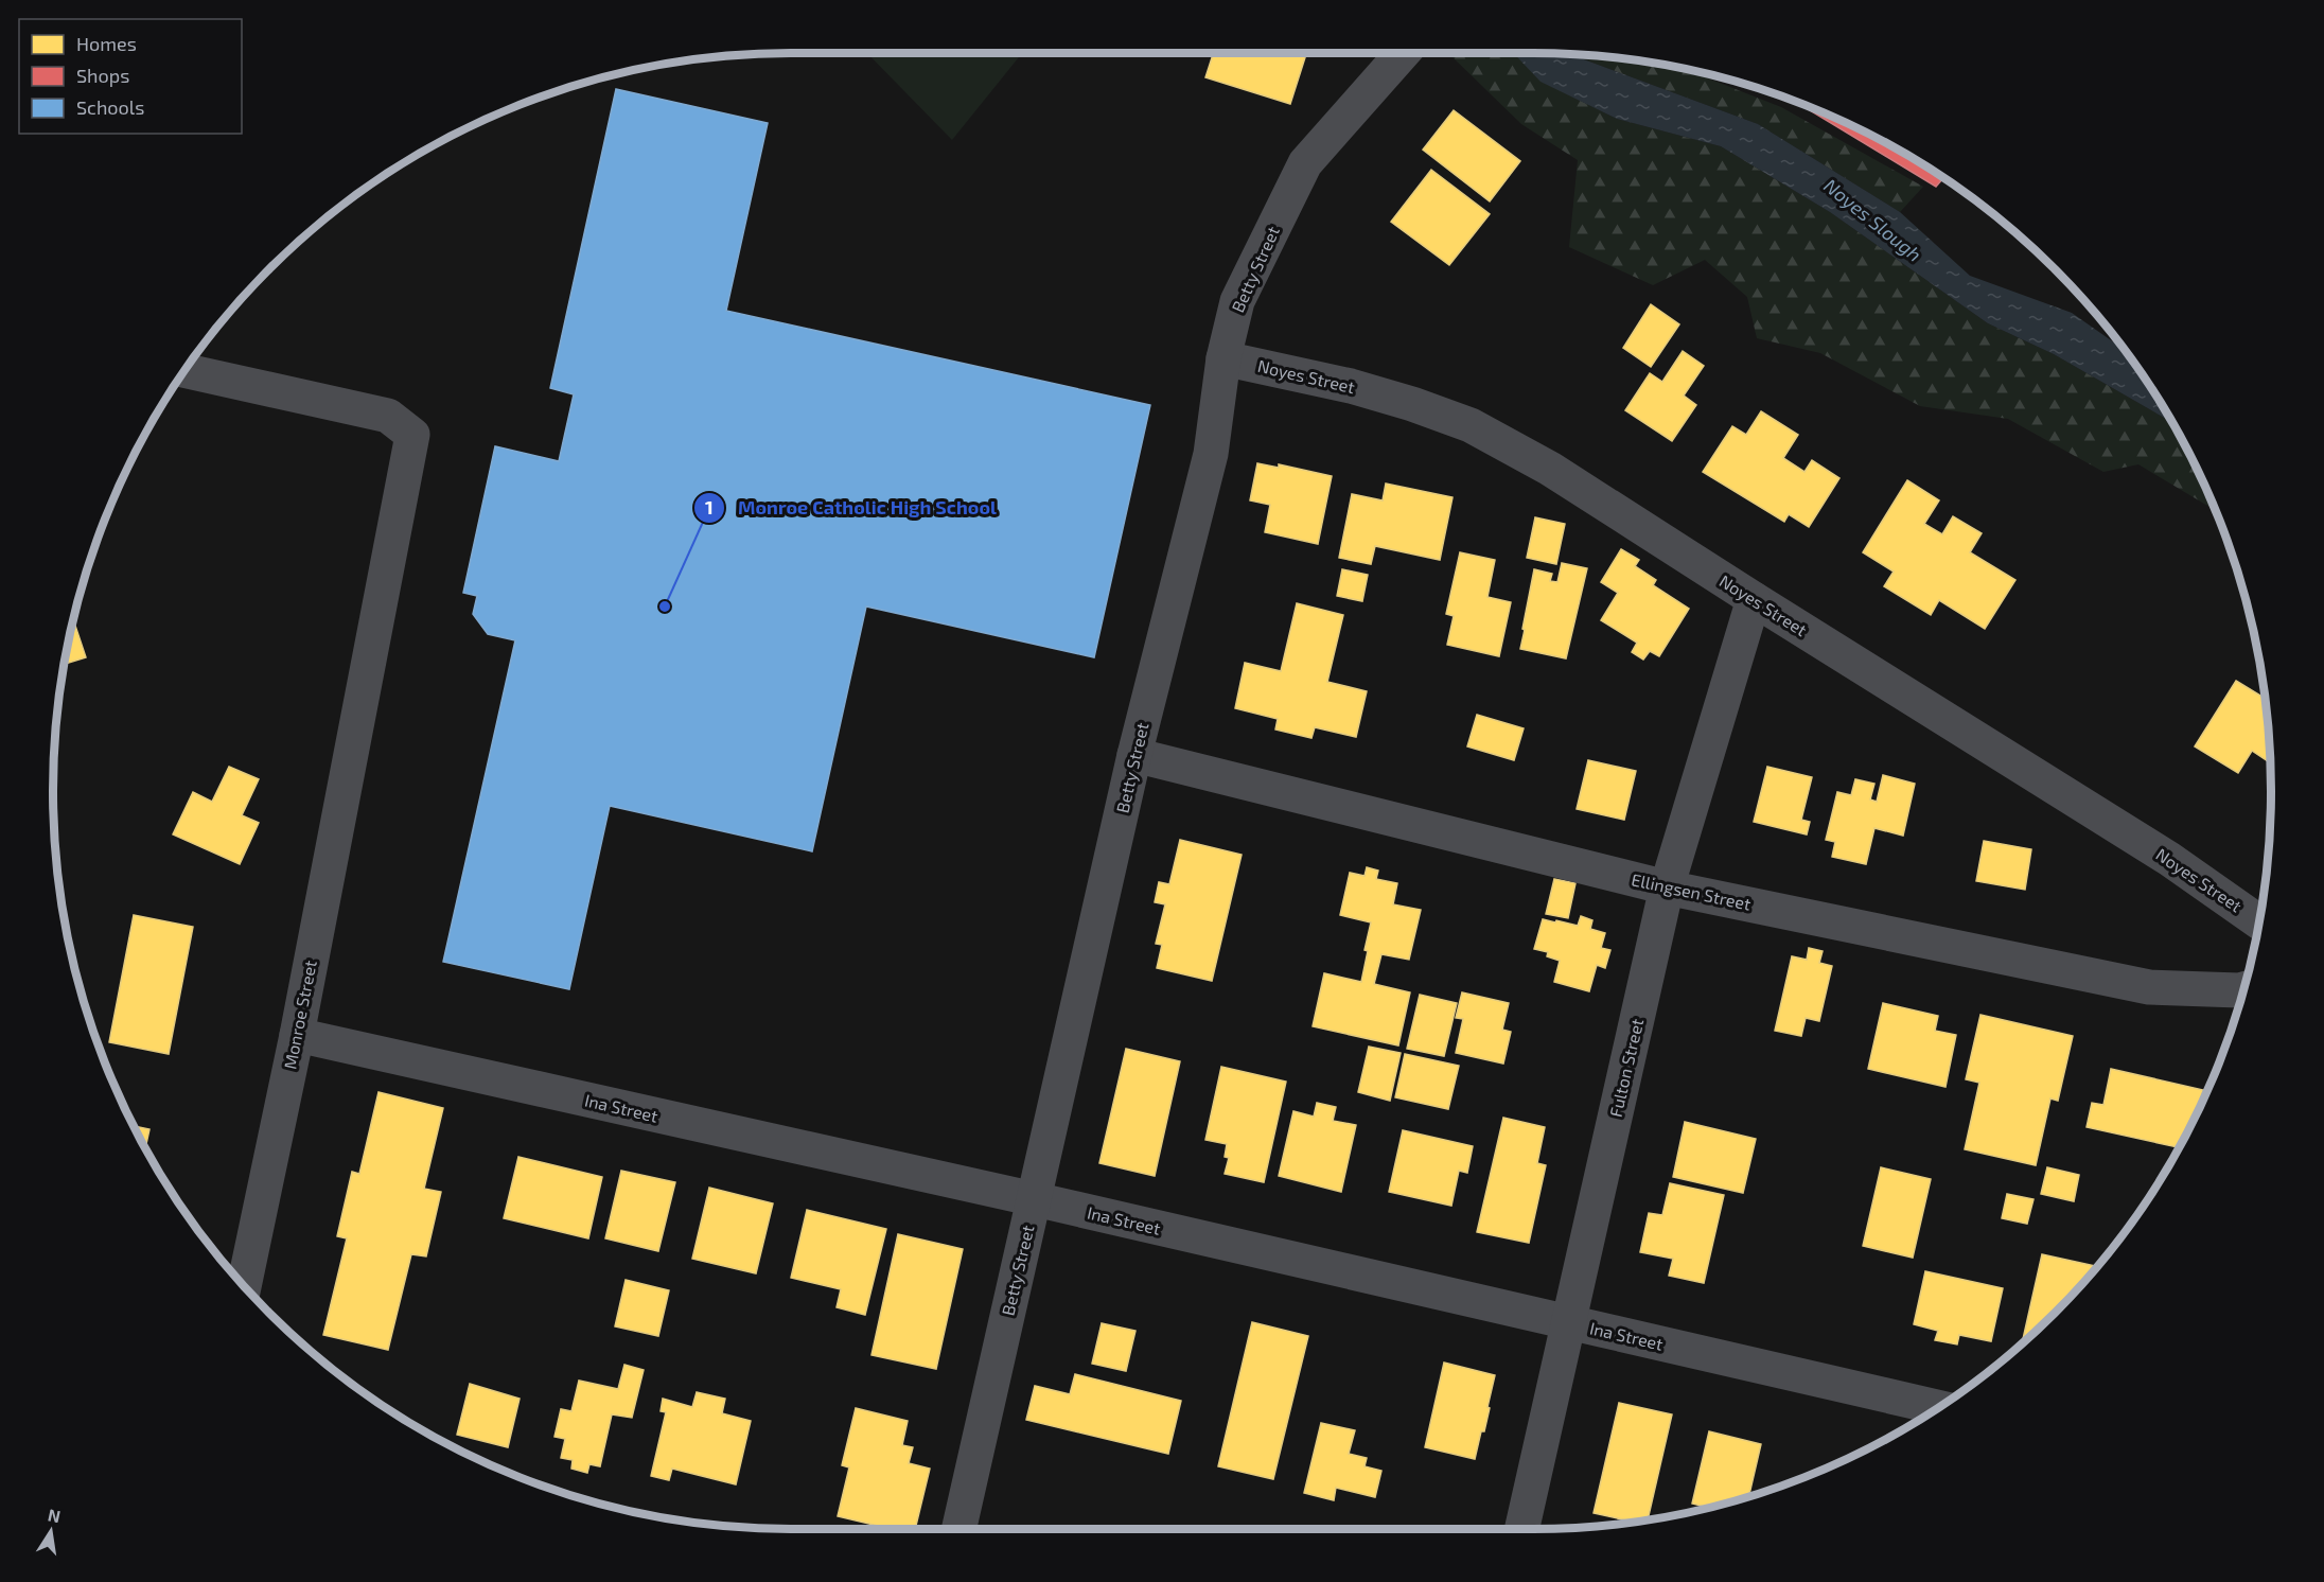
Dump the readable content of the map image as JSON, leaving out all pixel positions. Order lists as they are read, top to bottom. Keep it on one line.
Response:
{"streets":{"street":["Betty Street","Noyes Street","Ellingsen Street","Monroe Street","Fulton Street","Ina Street"]},"crossings":[["Betty Street","Noyes Street"],["Betty Street","Ellingsen Street"],["Betty Street","Ina Street"],["Noyes Street","Fulton Street"],["Ellingsen Street","Fulton Street"],["Monroe Street","Ina Street"],["Fulton Street","Ina Street"]],"water":["Noyes Slough"],"places":["Monroe Catholic High School"],"legend":["Homes","Shops","Schools"],"north":"top"}
